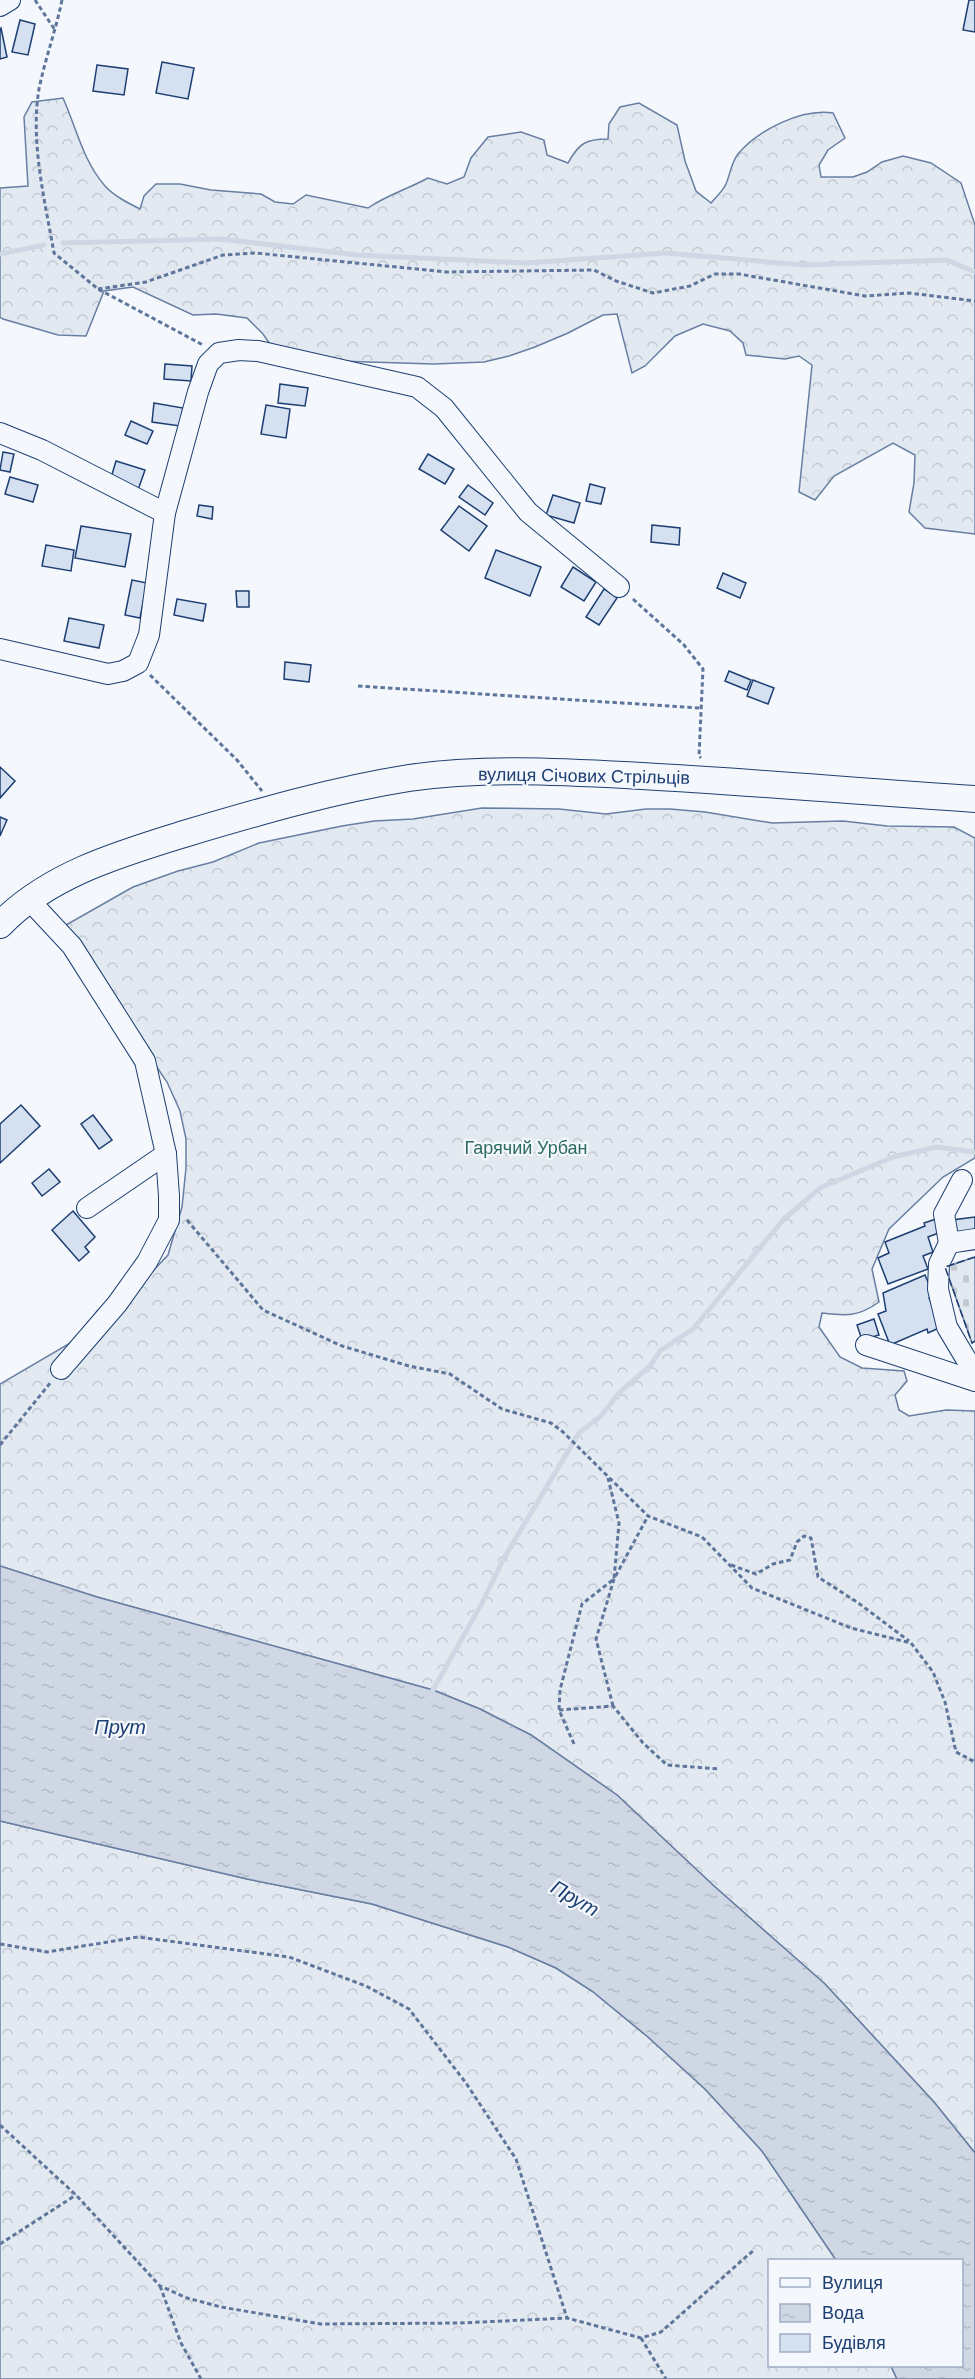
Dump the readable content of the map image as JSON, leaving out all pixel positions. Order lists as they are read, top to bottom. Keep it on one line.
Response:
{"streets":{"main road":["вулиця Січових Стрільців"]},"water":["Прут"],"parks":["Гарячий Урбан"],"legend":["Вулиця","Вода","Будівля"]}
